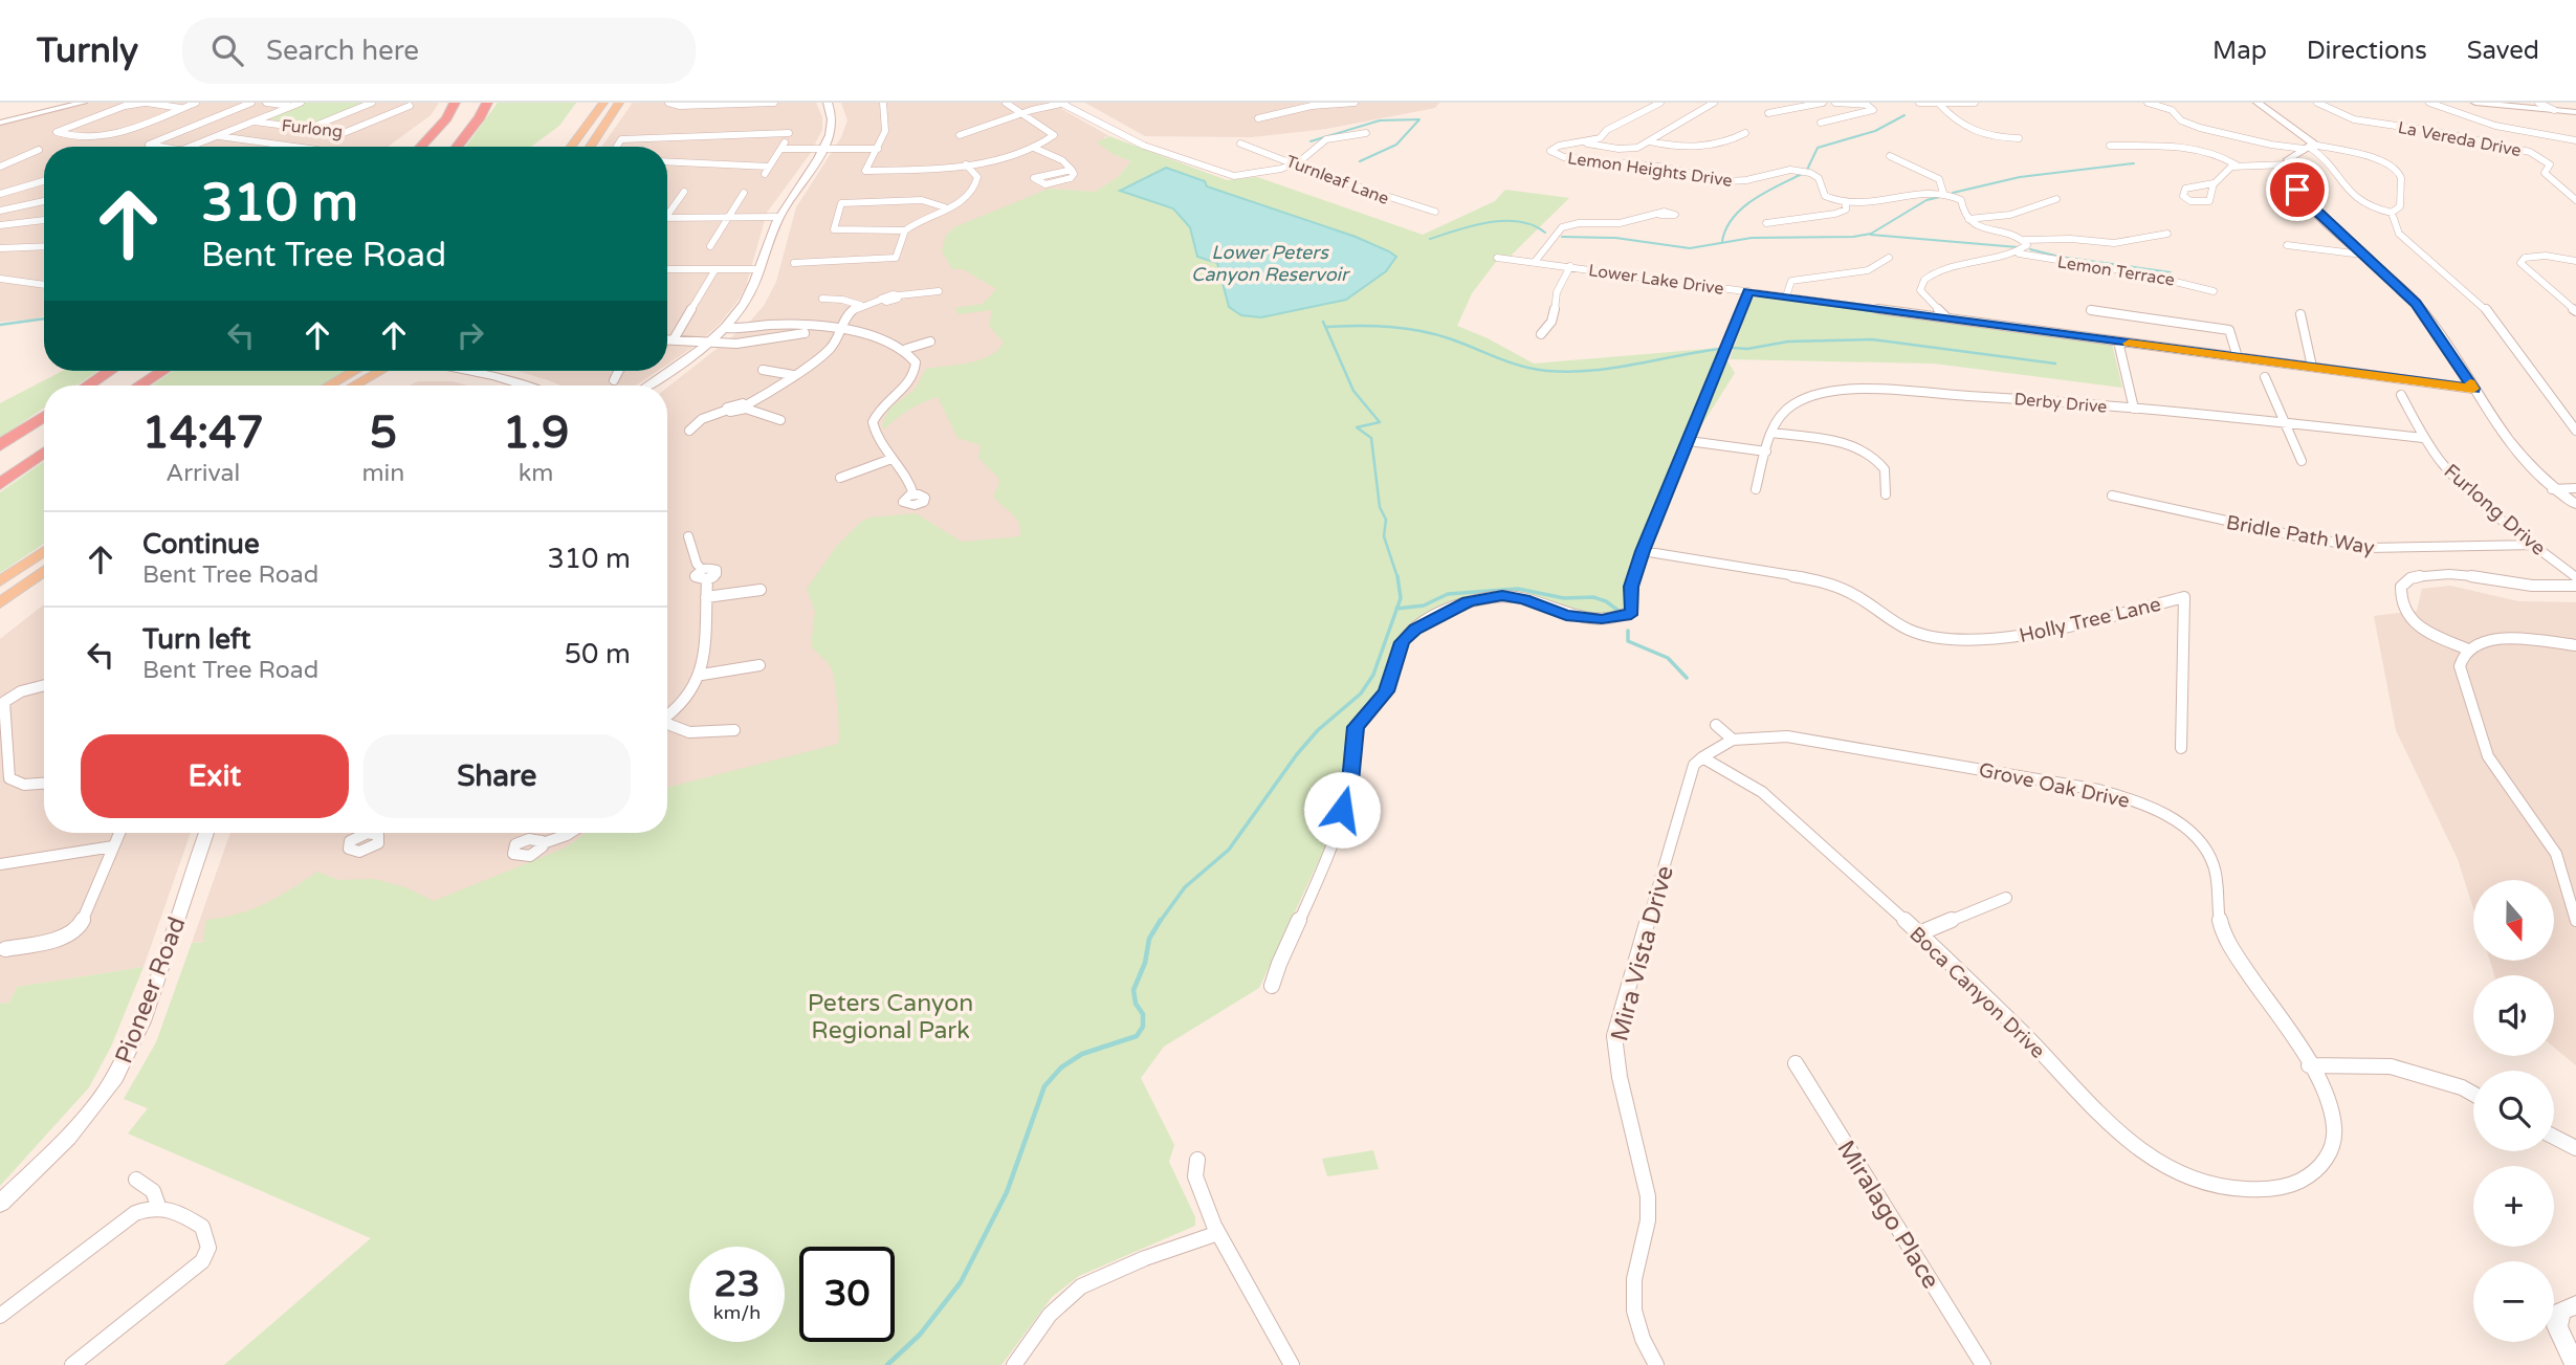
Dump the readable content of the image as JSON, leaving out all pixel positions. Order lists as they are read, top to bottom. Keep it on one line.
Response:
{"streets":{"street":["Furlong","La Vereda Drive","Lemon Heights Drive","Turnleaf Lane","Lemon Terrace","Lower Lake Drive","Derby Drive","Furlong Drive","Bridle Path Way","Holly Tree Lane","Grove Oak Drive","Mira Vista Drive","Pioneer Road","Boca Canyon Drive","Miralago Place"]},"crossings":[["Derby Drive","Furlong Drive"],["Furlong Drive","Bridle Path Way"],["Grove Oak Drive","Mira Vista Drive"],["Grove Oak Drive","Boca Canyon Drive"],["Mira Vista Drive","Boca Canyon Drive"]],"water":["Lower Peters Canyon Reservoir"],"parks":["Peters Canyon Regional Park"],"north":"bottom","page":{"header":"Turnly","search":"Search here","nav":["Map","Directions","Saved"],"turn":["310 m","Bent Tree Road"],"eta":["14:47","Arrival","5","min","1.9","km"],"list":[{"name":"Continue","note":"Bent Tree Road","value":"310 m"},{"name":"Turn left","note":"Bent Tree Road","value":"50 m"}],"buttons":["Exit","Share"],"map_buttons":["+","−"],"speed":"23 km/h","limit":"30"}}
